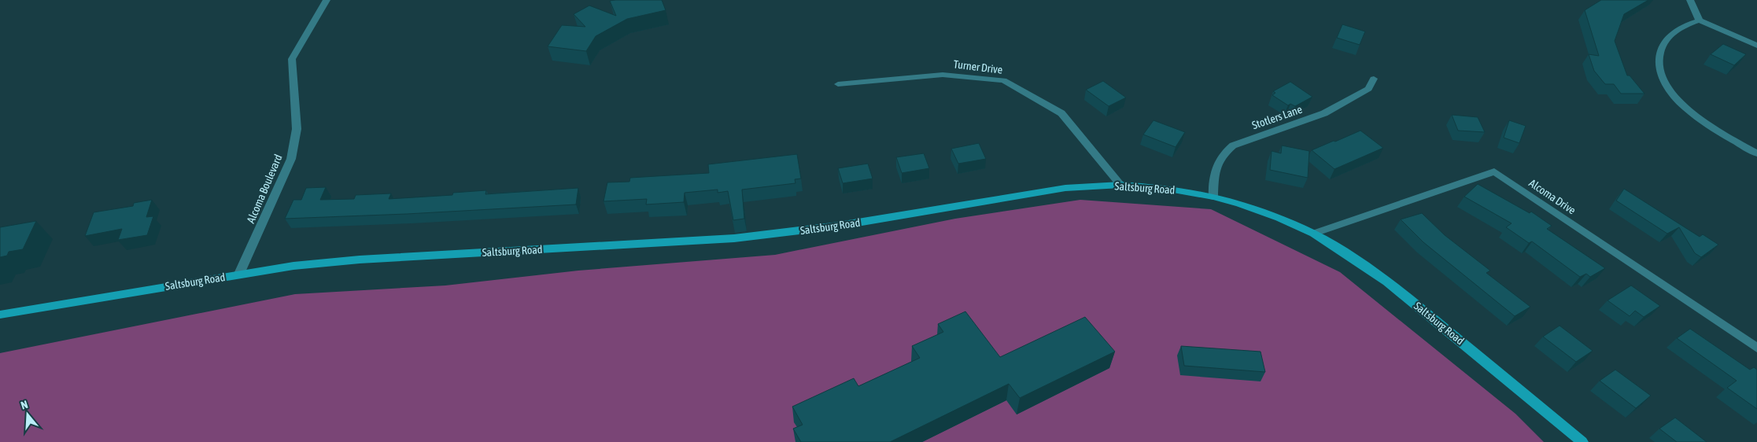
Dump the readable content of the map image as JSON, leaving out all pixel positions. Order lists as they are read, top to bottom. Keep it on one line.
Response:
{"streets":{"main road":["Saltsburg Road"],"street":["Turner Drive","Stotlers Lane","Alcoma Boulevard","Alcoma Drive"]},"crossings":[["Turner Drive","Saltsburg Road"],["Stotlers Lane","Saltsburg Road"],["Saltsburg Road","Alcoma Boulevard"],["Saltsburg Road","Alcoma Drive"]],"north":"top"}
